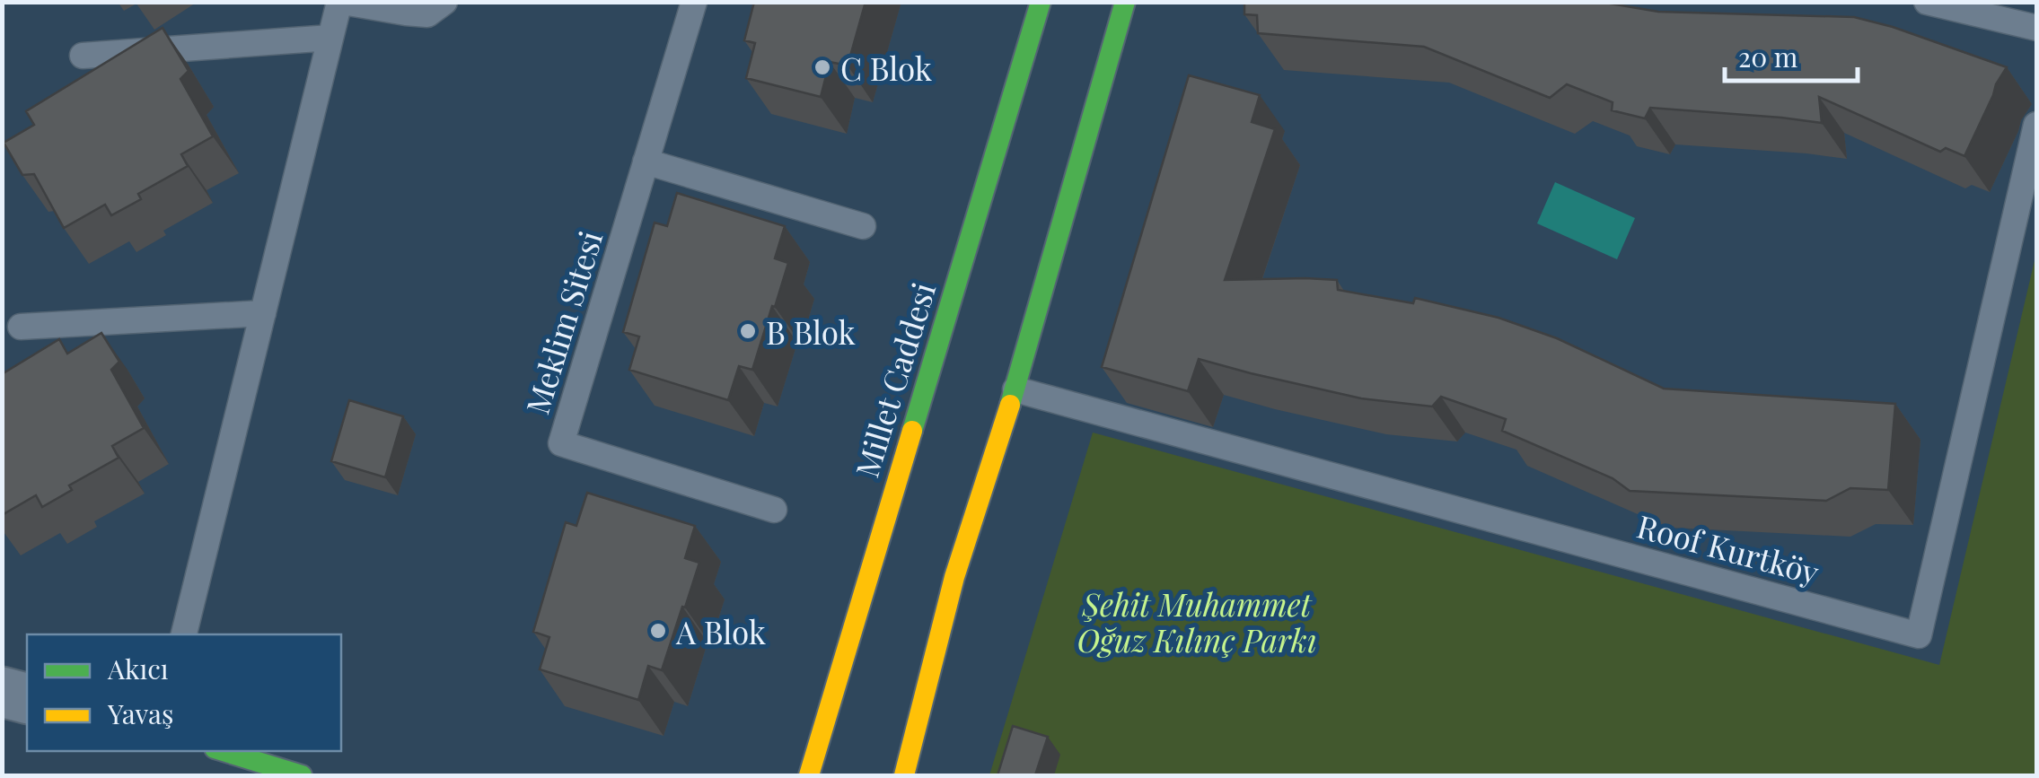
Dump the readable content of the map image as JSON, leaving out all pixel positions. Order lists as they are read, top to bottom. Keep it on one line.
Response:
{"streets":{"main road":["Millet Caddesi"],"lane":["Meklim Sitesi","Roof Kurtköy"]},"parks":["Şehit Muhammet Oğuz Kılınç Parkı"],"places":["C Blok","B Blok","A Blok"],"legend":["Akıcı","Yavaş"],"scale_bar":"20 m"}
